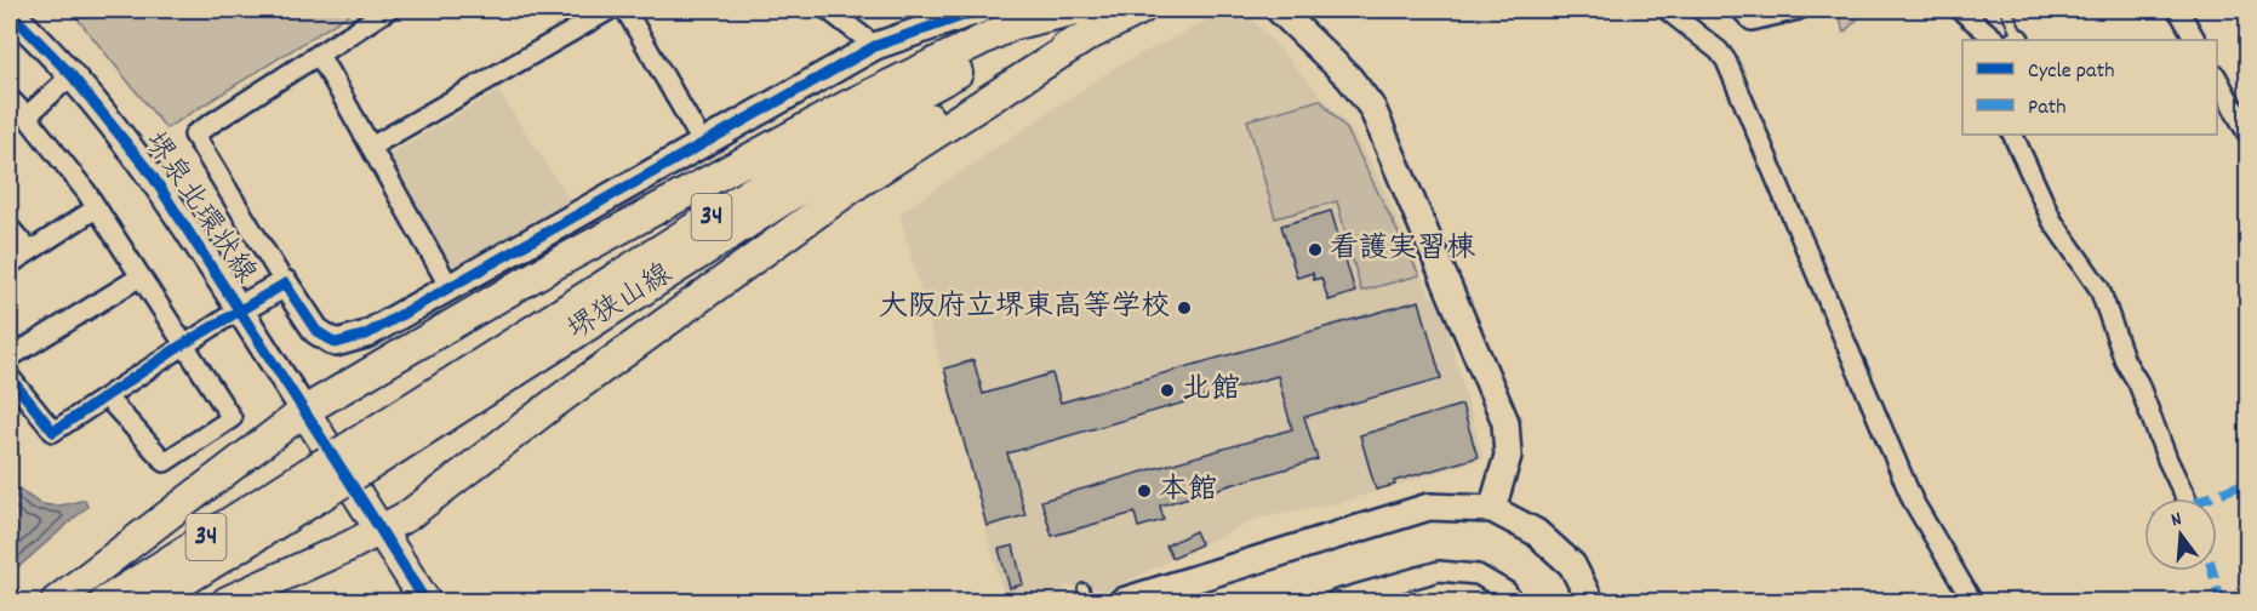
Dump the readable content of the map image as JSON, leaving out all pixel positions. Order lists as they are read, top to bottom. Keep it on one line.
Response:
{"streets":{"main road":["34","堺狭山線"],"street":["堺泉北環状線"]},"places":["看護実習棟","大阪府立堺東高等学校","北館","本館"],"legend":["Cycle path","Path"],"north":"top"}
